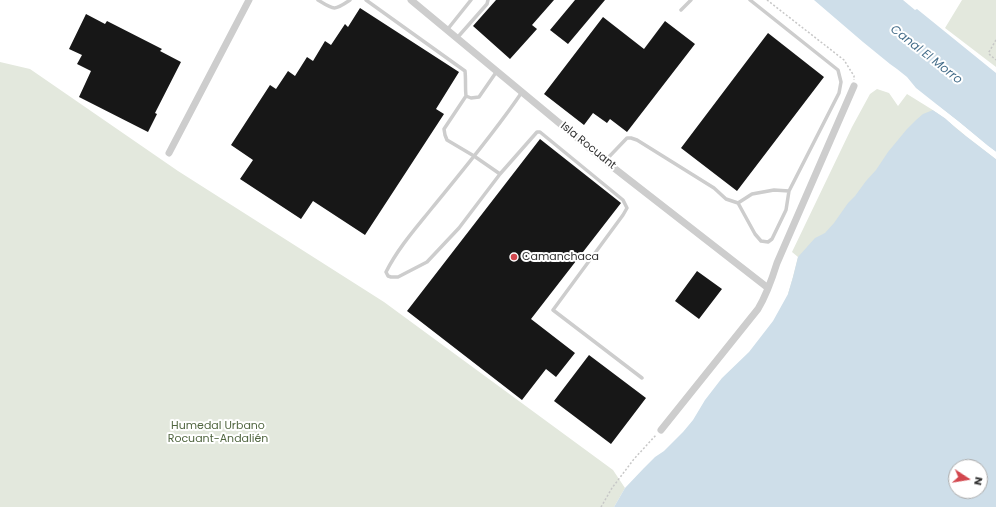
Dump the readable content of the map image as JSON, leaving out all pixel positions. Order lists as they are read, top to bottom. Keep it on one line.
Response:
{"streets":{"street":["Isla Rocuant"]},"water":["Canal El Morro"],"parks":["Humedal Urbano Rocuant-Andalién"],"places":["Camanchaca"],"north":"right"}
